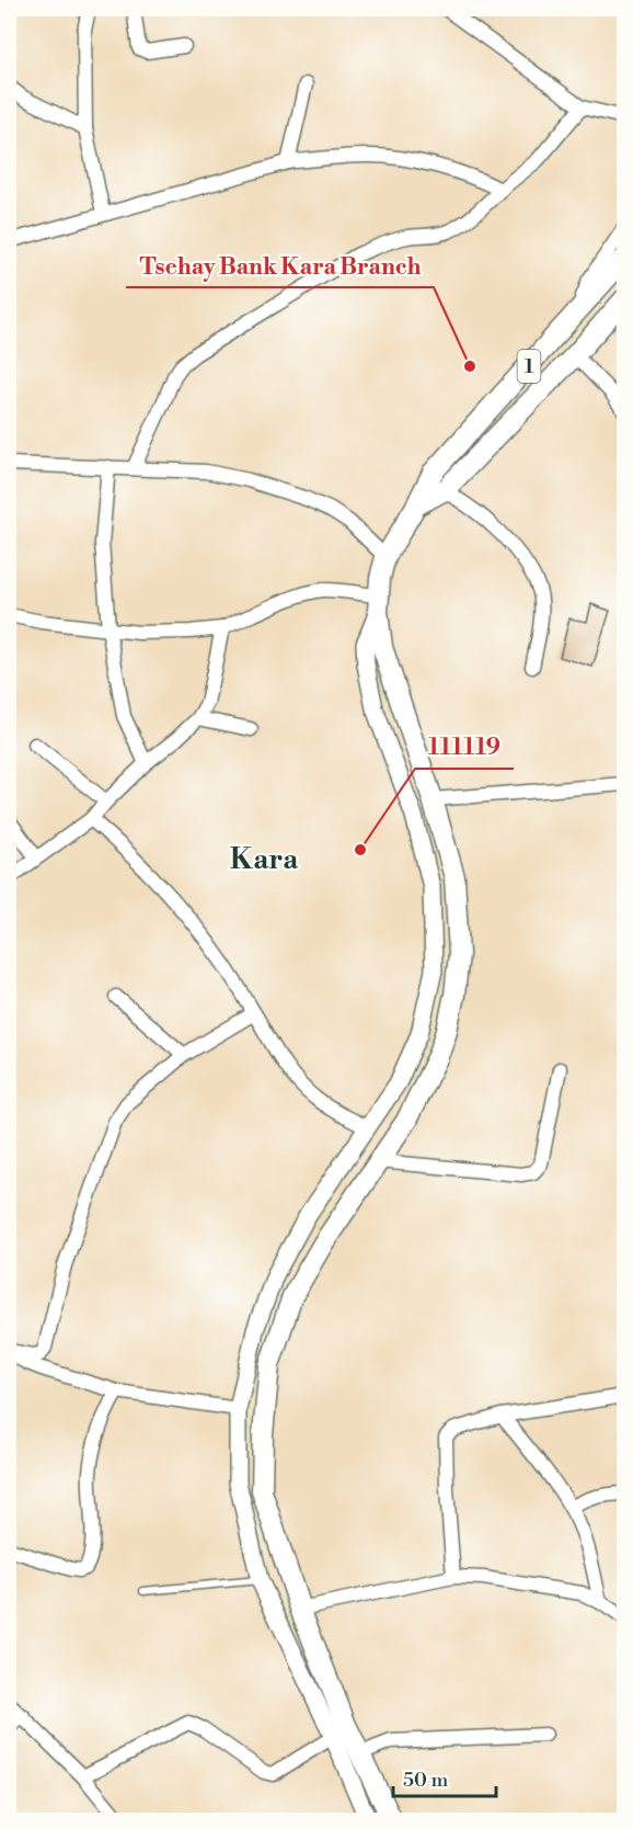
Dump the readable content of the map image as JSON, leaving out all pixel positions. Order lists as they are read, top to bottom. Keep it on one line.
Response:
{"streets":{"main road":["1"]},"districts":["Kara"],"places":["Tsehay Bank Kara Branch","111119"],"scale_bar":"50 m"}
